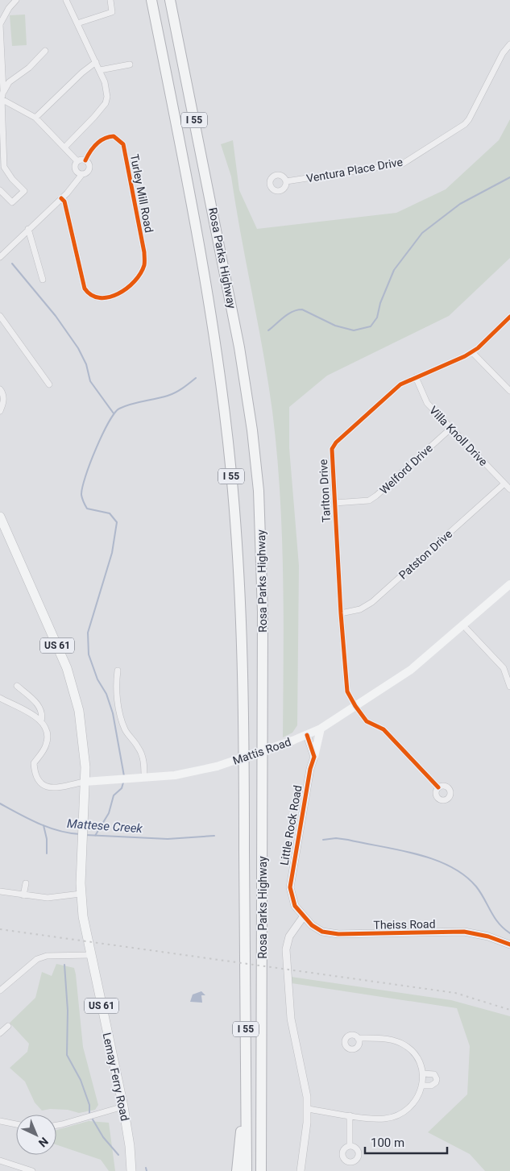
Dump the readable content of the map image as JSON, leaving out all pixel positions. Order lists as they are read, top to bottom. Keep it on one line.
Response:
{"streets":{"highway":["I 55","Rosa Parks Highway"],"main road":["US 61","Mattis Road","Lemay Ferry Road"],"street":["Ventura Place Drive","Turley Mill Road","Villa Knoll Drive","Welford Drive","Tarlton Drive","Patston Drive","Little Rock Road","Theiss Road"]},"crossings":[["I 55","Rosa Parks Highway"],["Villa Knoll Drive","Welford Drive"],["Villa Knoll Drive","Tarlton Drive"],["Villa Knoll Drive","Patston Drive"],["Welford Drive","Tarlton Drive"],["Tarlton Drive","Patston Drive"],["Tarlton Drive","Mattis Road"],["Mattis Road","Lemay Ferry Road"],["Little Rock Road","Theiss Road"]],"water":["Mattese Creek"],"scale_bar":"100 m","north":"bottom right"}
